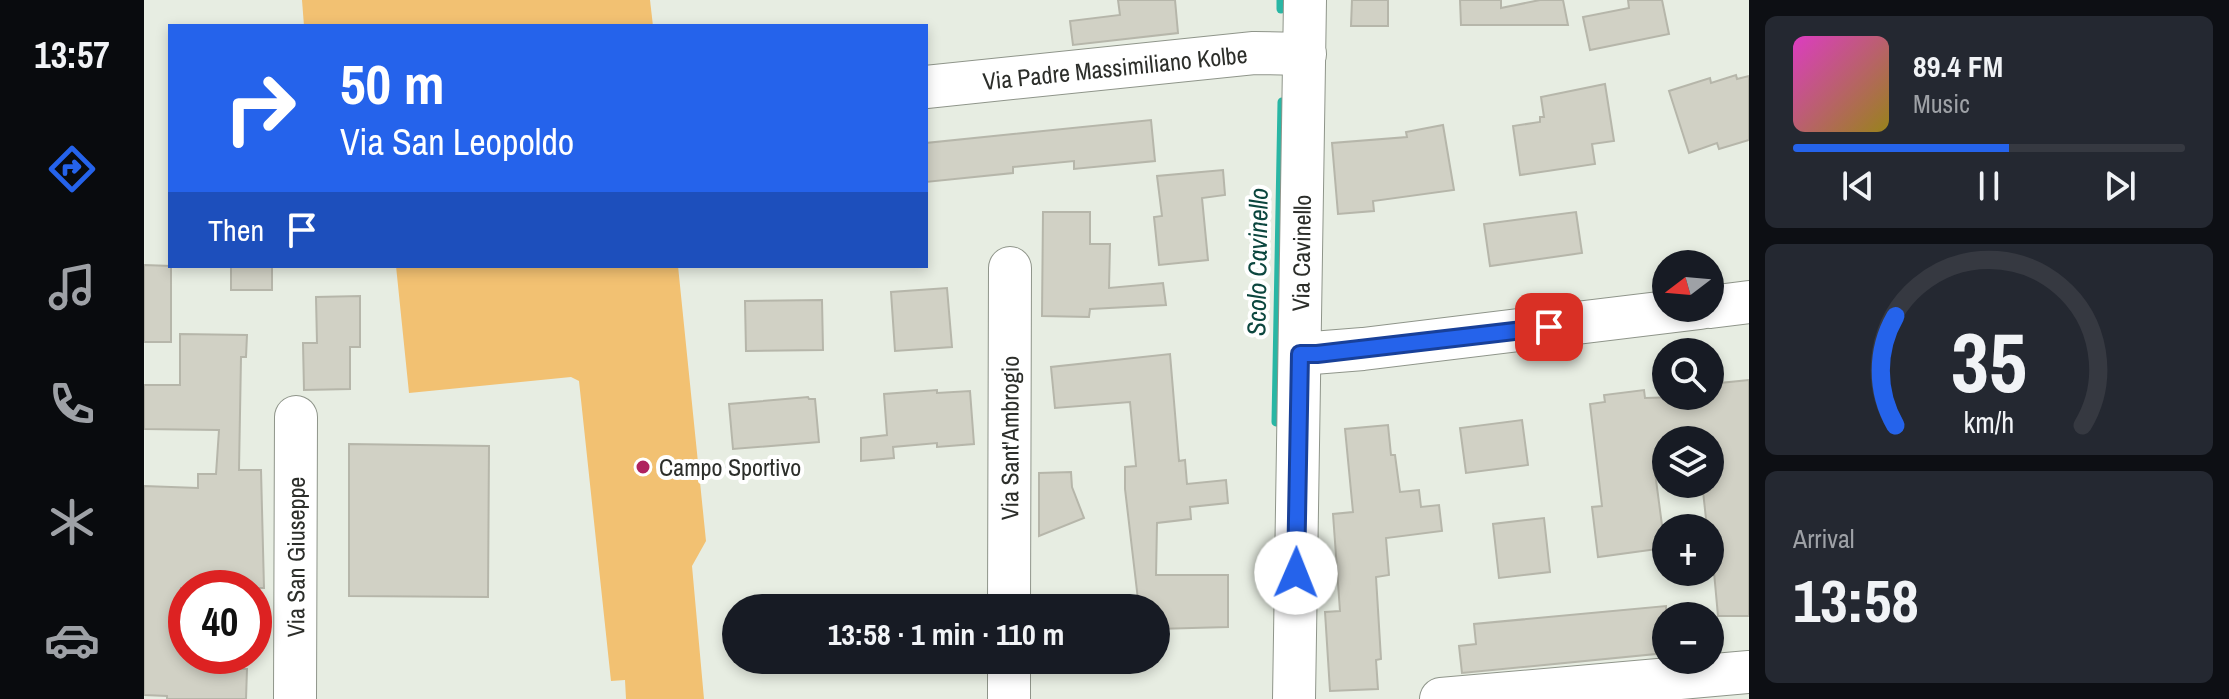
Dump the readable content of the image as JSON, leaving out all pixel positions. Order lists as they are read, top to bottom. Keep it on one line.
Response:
{"streets":{"street":["Via Padre Massimiliano Kolbe","Via Cavinello","Via Sant'Ambrogio","Via San Giuseppe"]},"crossings":[["Via Padre Massimiliano Kolbe","Via Cavinello"]],"water":["Scolo Cavinello"],"places":["Campo Sportivo"],"north":"left","page":{"tabs":"13:57","turn":["50 m","Via San Leopoldo"],"song":["89.4 FM","Music"],"then":"Then","map_buttons":["+","−"],"tile":["Arrival","13:58"],"limit":"40","trip":"13:58 · 1 min · 110 m","gauge":["35","km/h"]}}
